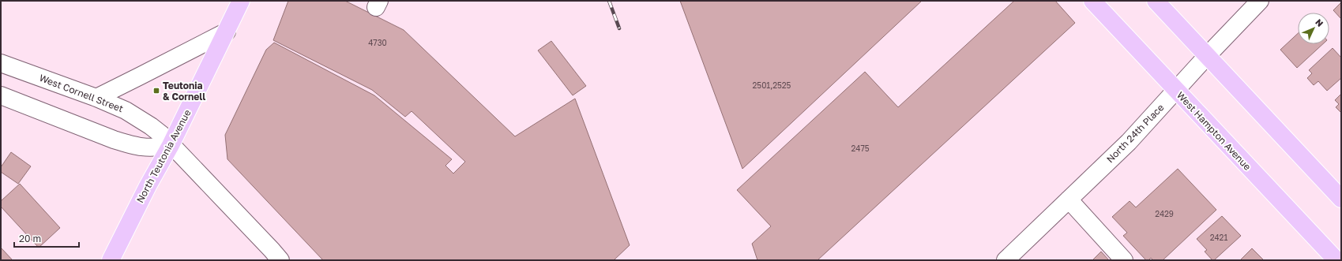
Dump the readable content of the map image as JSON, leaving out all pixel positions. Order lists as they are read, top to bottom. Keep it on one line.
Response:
{"streets":{"main road":["West Hampton Avenue","North Teutonia Avenue"],"street":["West Cornell Street","North 24th Place"]},"crossings":[["West Cornell Street","North Teutonia Avenue"],["West Hampton Avenue","North 24th Place"]],"places":{"transit":["Teutonia & Cornell"]},"house_numbers":["4730","2501,2525","2475","2429","2421"],"scale_bar":"20 m","north":"top right"}
